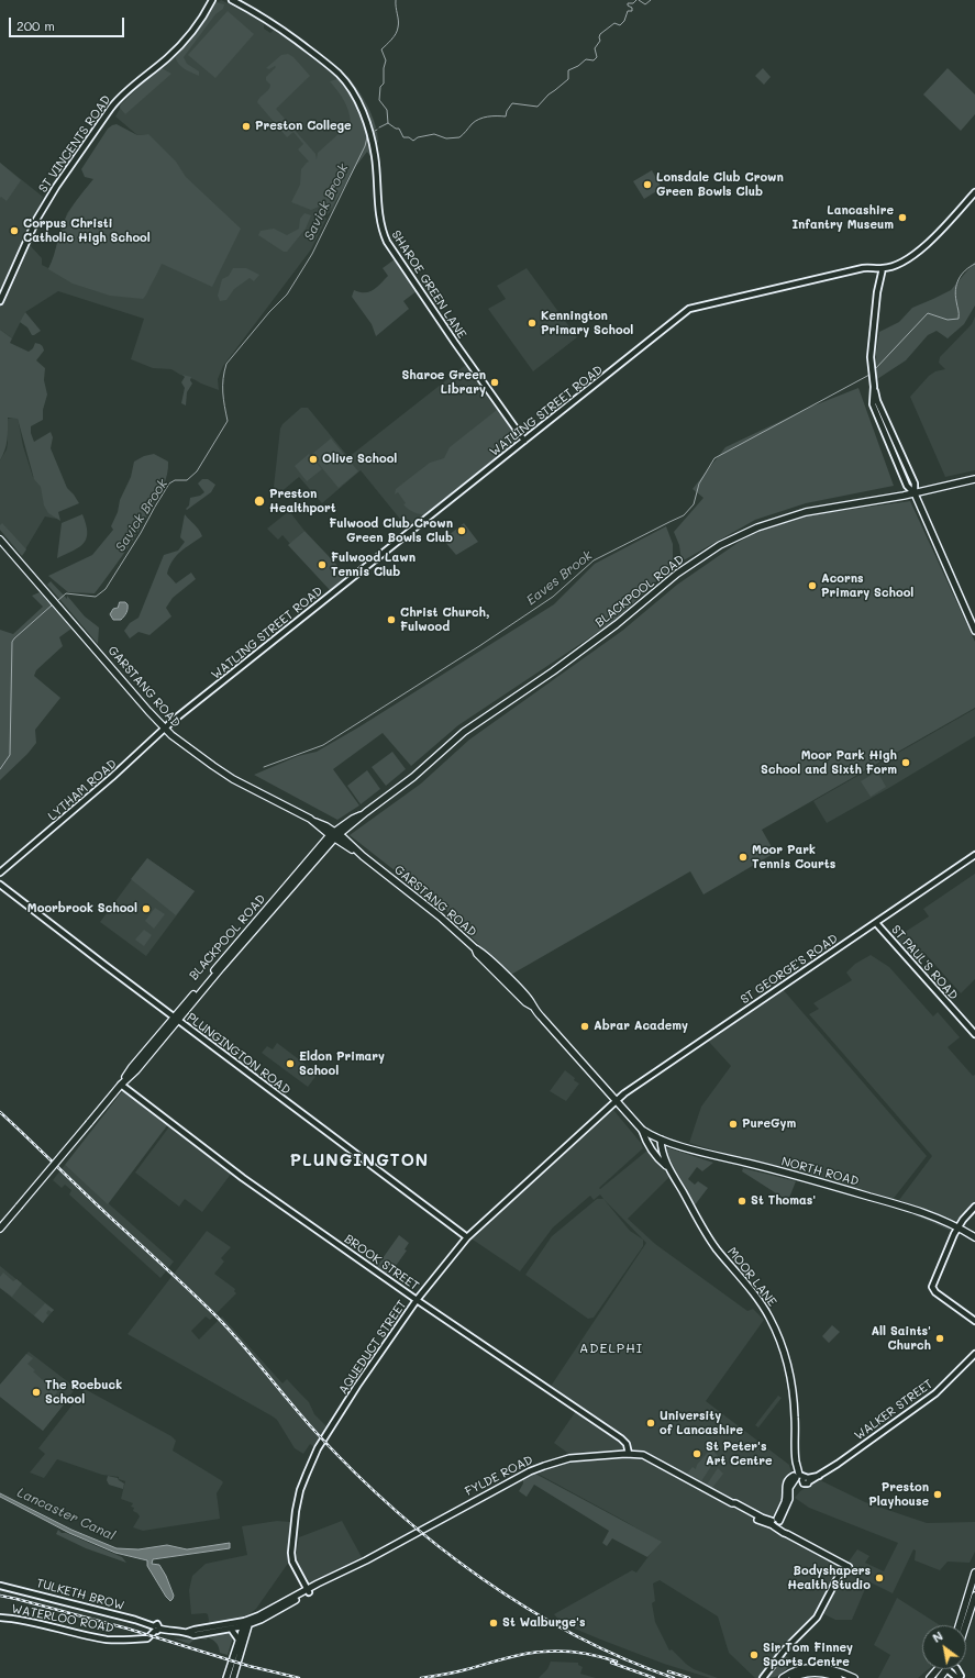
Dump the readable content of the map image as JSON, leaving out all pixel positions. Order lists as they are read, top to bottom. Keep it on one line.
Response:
{"streets":{"highway":["BLACKPOOL ROAD","GARSTANG ROAD","NORTH ROAD","MOOR LANE"],"main road":["FYLDE ROAD"],"street":["ST VINCENTS ROAD","SHAROE GREEN LANE","WATLING STREET ROAD","LYTHAM ROAD","ST PAUL'S ROAD","ST GEORGE'S ROAD","PLUNGINGTON ROAD","BROOK STREET","AQUEDUCT STREET","WALKER STREET","TULKETH BROW","WATERLOO ROAD"]},"crossings":[["SHAROE GREEN LANE","WATLING STREET ROAD"],["WATLING STREET ROAD","GARSTANG ROAD"],["WATLING STREET ROAD","LYTHAM ROAD"],["BLACKPOOL ROAD","GARSTANG ROAD"],["BLACKPOOL ROAD","PLUNGINGTON ROAD"],["BLACKPOOL ROAD","BROOK STREET"],["GARSTANG ROAD","LYTHAM ROAD"],["GARSTANG ROAD","ST GEORGE'S ROAD"],["GARSTANG ROAD","MOOR LANE"],["GARSTANG ROAD","AQUEDUCT STREET"],["ST PAUL'S ROAD","ST GEORGE'S ROAD"],["ST GEORGE'S ROAD","MOOR LANE"],["ST GEORGE'S ROAD","AQUEDUCT STREET"],["PLUNGINGTON ROAD","AQUEDUCT STREET"],["NORTH ROAD","MOOR LANE"],["BROOK STREET","AQUEDUCT STREET"],["BROOK STREET","FYLDE ROAD"],["MOOR LANE","AQUEDUCT STREET"],["MOOR LANE","WALKER STREET"],["MOOR LANE","FYLDE ROAD"],["AQUEDUCT STREET","FYLDE ROAD"],["FYLDE ROAD","TULKETH BROW"],["TULKETH BROW","WATERLOO ROAD"]],"districts":["PLUNGINGTON","ADELPHI"],"water":["Savick Brook","Eaves Brook","Lancaster Canal"],"places":["Preston College","Lonsdale Club Crown Green Bowls Club","Lancashire Infantry Museum","Corpus Christi Catholic High School","Kennington Primary School","Sharoe Green Library","Olive School","Preston Healthport","Fulwood Club Crown Green Bowls Club","Fulwood Lawn Tennis Club","Acorns Primary School","Christ Church, Fulwood","Moor Park High School and Sixth Form","Moor Park Tennis Courts","Moorbrook School","Abrar Academy","Eldon Primary School","PureGym","St Thomas'","All Saints' Church","The Roebuck School","University of Lancashire","St Peter's Art Centre","Preston Playhouse","Bodyshapers Health Studio","St Walburge's","Sir Tom Finney Sports Centre"],"scale_bar":"200 m","north":"top left"}
